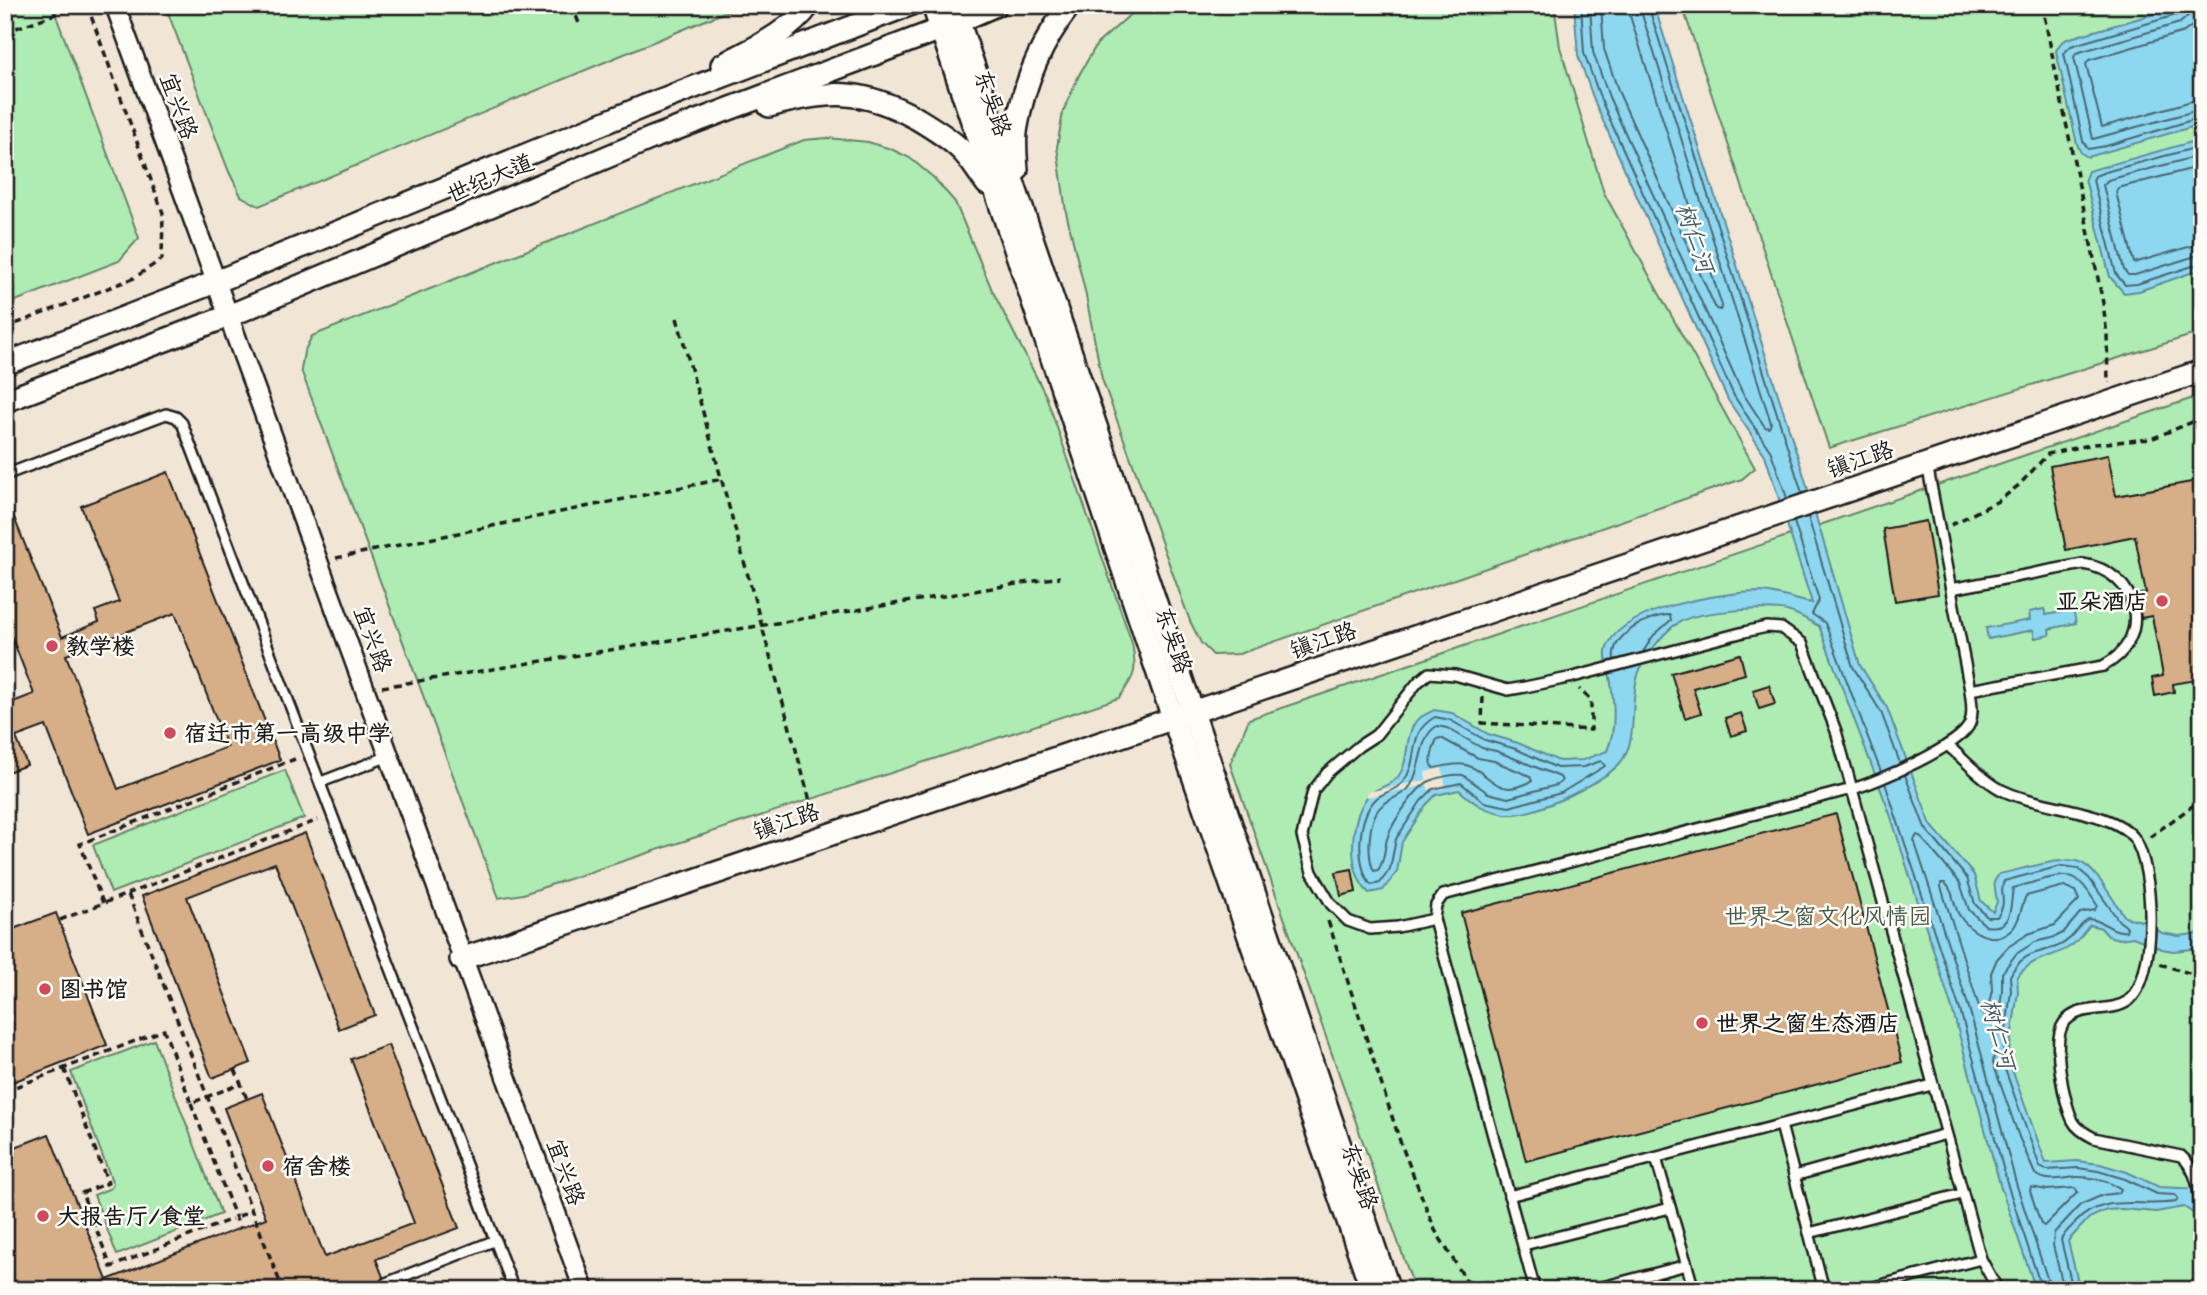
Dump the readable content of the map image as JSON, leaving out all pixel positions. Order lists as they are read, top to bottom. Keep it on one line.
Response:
{"streets":{"street":["东吴路","宜兴路","世纪大道","镇江路"]},"crossings":[["东吴路","世纪大道"],["东吴路","镇江路"],["宜兴路","世纪大道"],["宜兴路","镇江路"]],"water":["树仁河"],"parks":["世界之窗文化风情园"],"places":["亚朵酒店","教学楼","宿迁市第一高级中学","图书馆","世界之窗生态酒店","宿舍楼","大报告厅/食堂"]}
